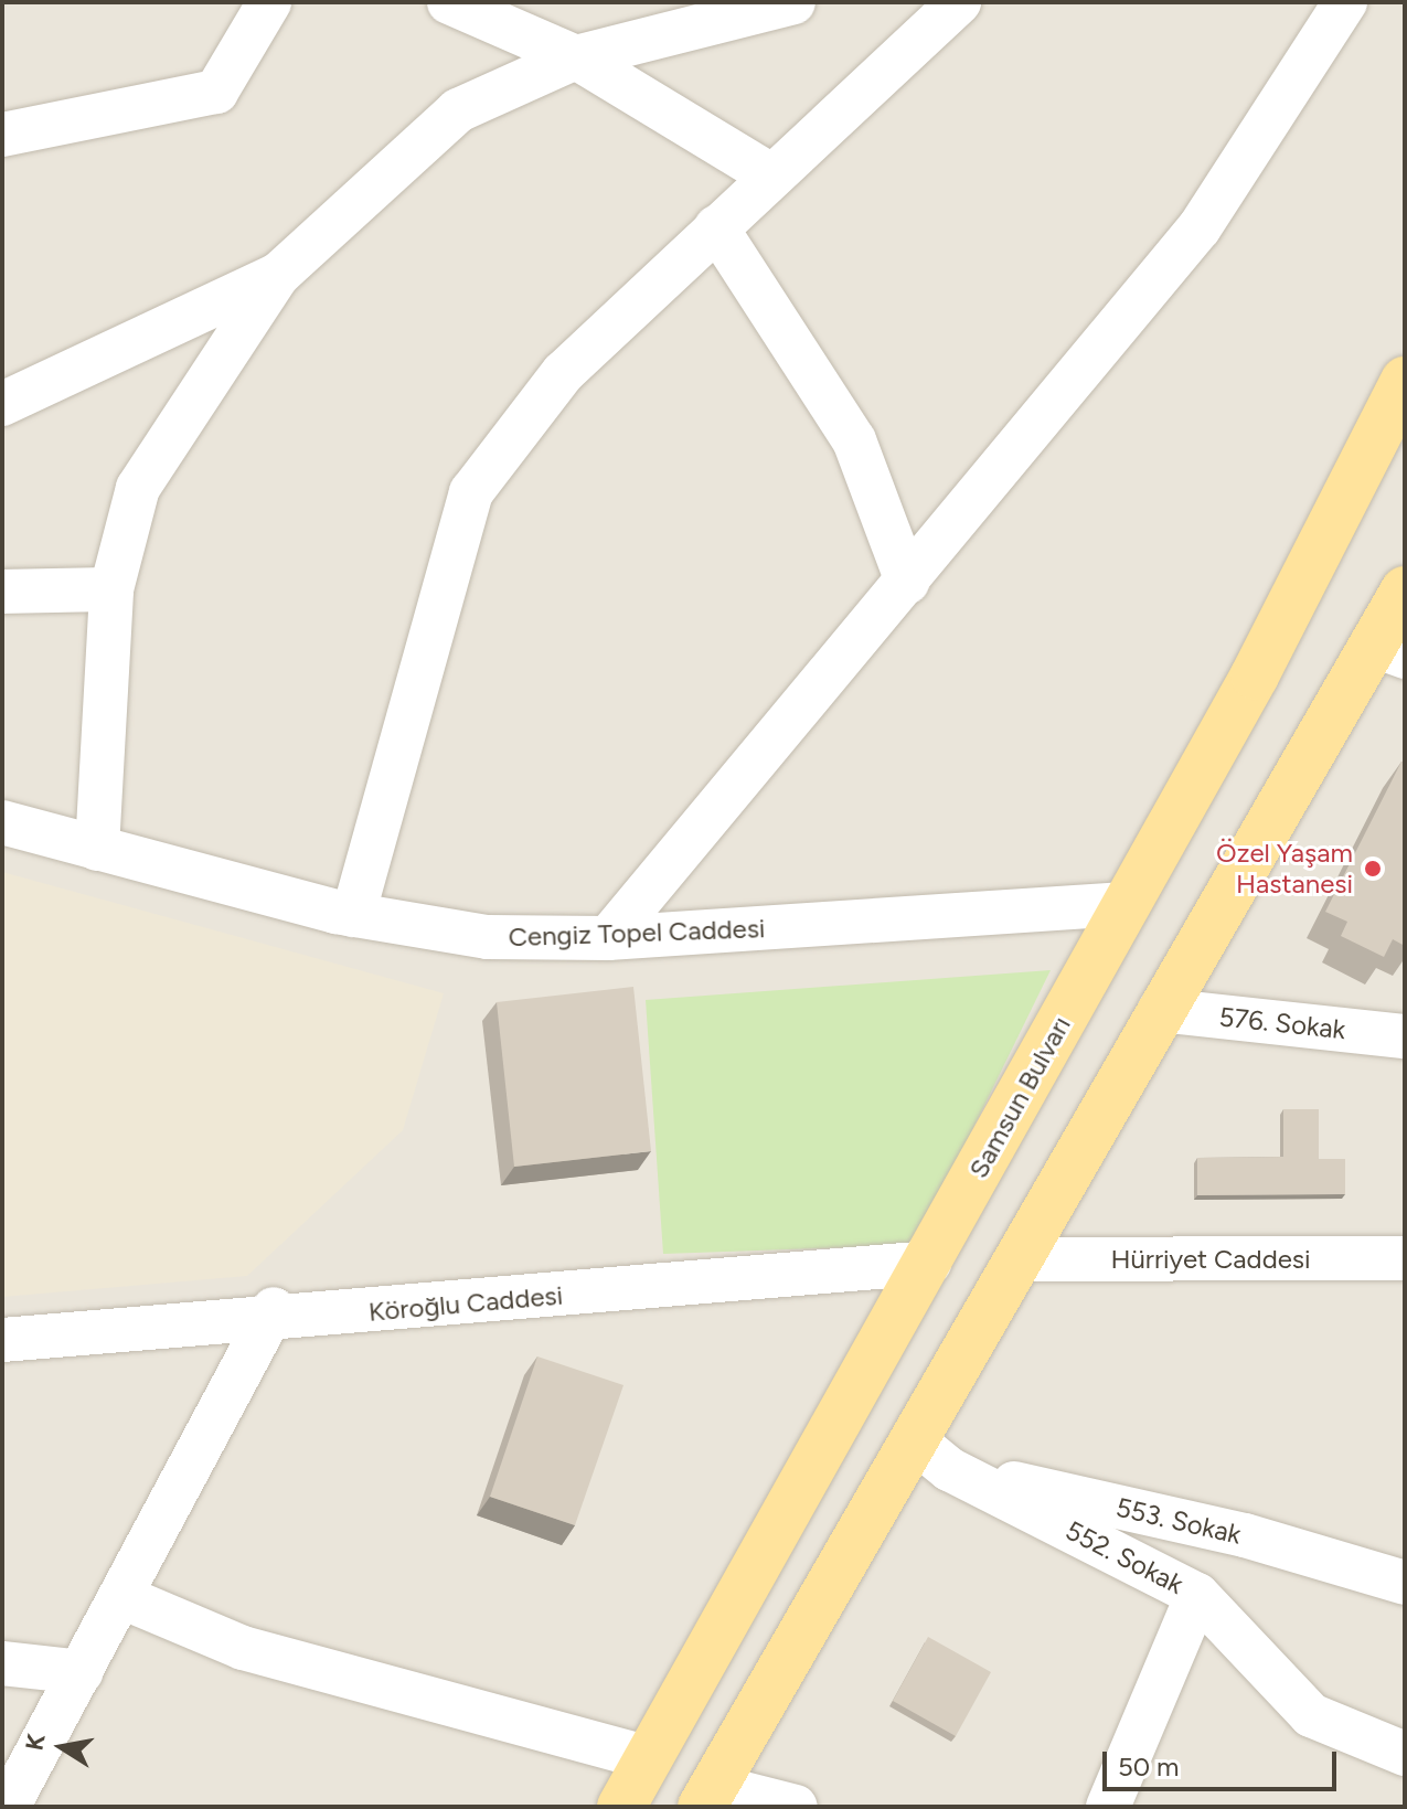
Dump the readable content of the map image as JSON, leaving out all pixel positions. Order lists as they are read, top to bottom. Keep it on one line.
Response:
{"streets":{"main road":["Samsun Bulvarı"],"street":["Cengiz Topel Caddesi","576. Sokak","Hürriyet Caddesi","Köroğlu Caddesi","553. Sokak","552. Sokak"]},"crossings":[["Cengiz Topel Caddesi","Samsun Bulvarı"],["Samsun Bulvarı","Köroğlu Caddesi"],["553. Sokak","552. Sokak"]],"places":["Özel Yaşam Hastanesi"],"scale_bar":"50 m","north":"left"}
